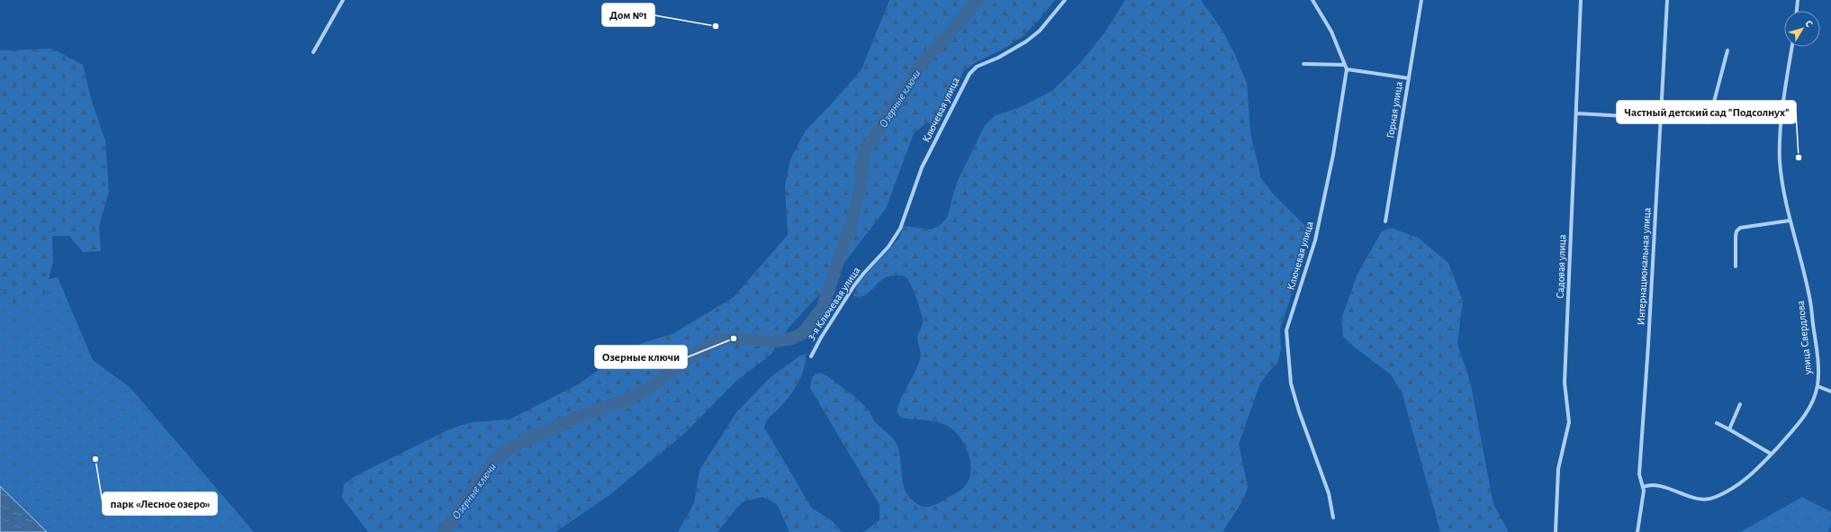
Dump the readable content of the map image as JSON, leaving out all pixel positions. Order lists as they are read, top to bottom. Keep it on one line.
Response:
{"streets":{"street":["Ключевая улица","Горная улица","Садовая улица","Интернациональная улица","3-я Ключевая улица","улица Свердлова"]},"crossings":[["Ключевая улица","3-я Ключевая улица"],["Интернациональная улица","улица Свердлова"]],"water":["Озерные ключи"],"places":["Дом №1","Частный детский сад \"Подсолнух\"","Озерные ключи","парк «Лесное озеро»"],"north":"top right"}
